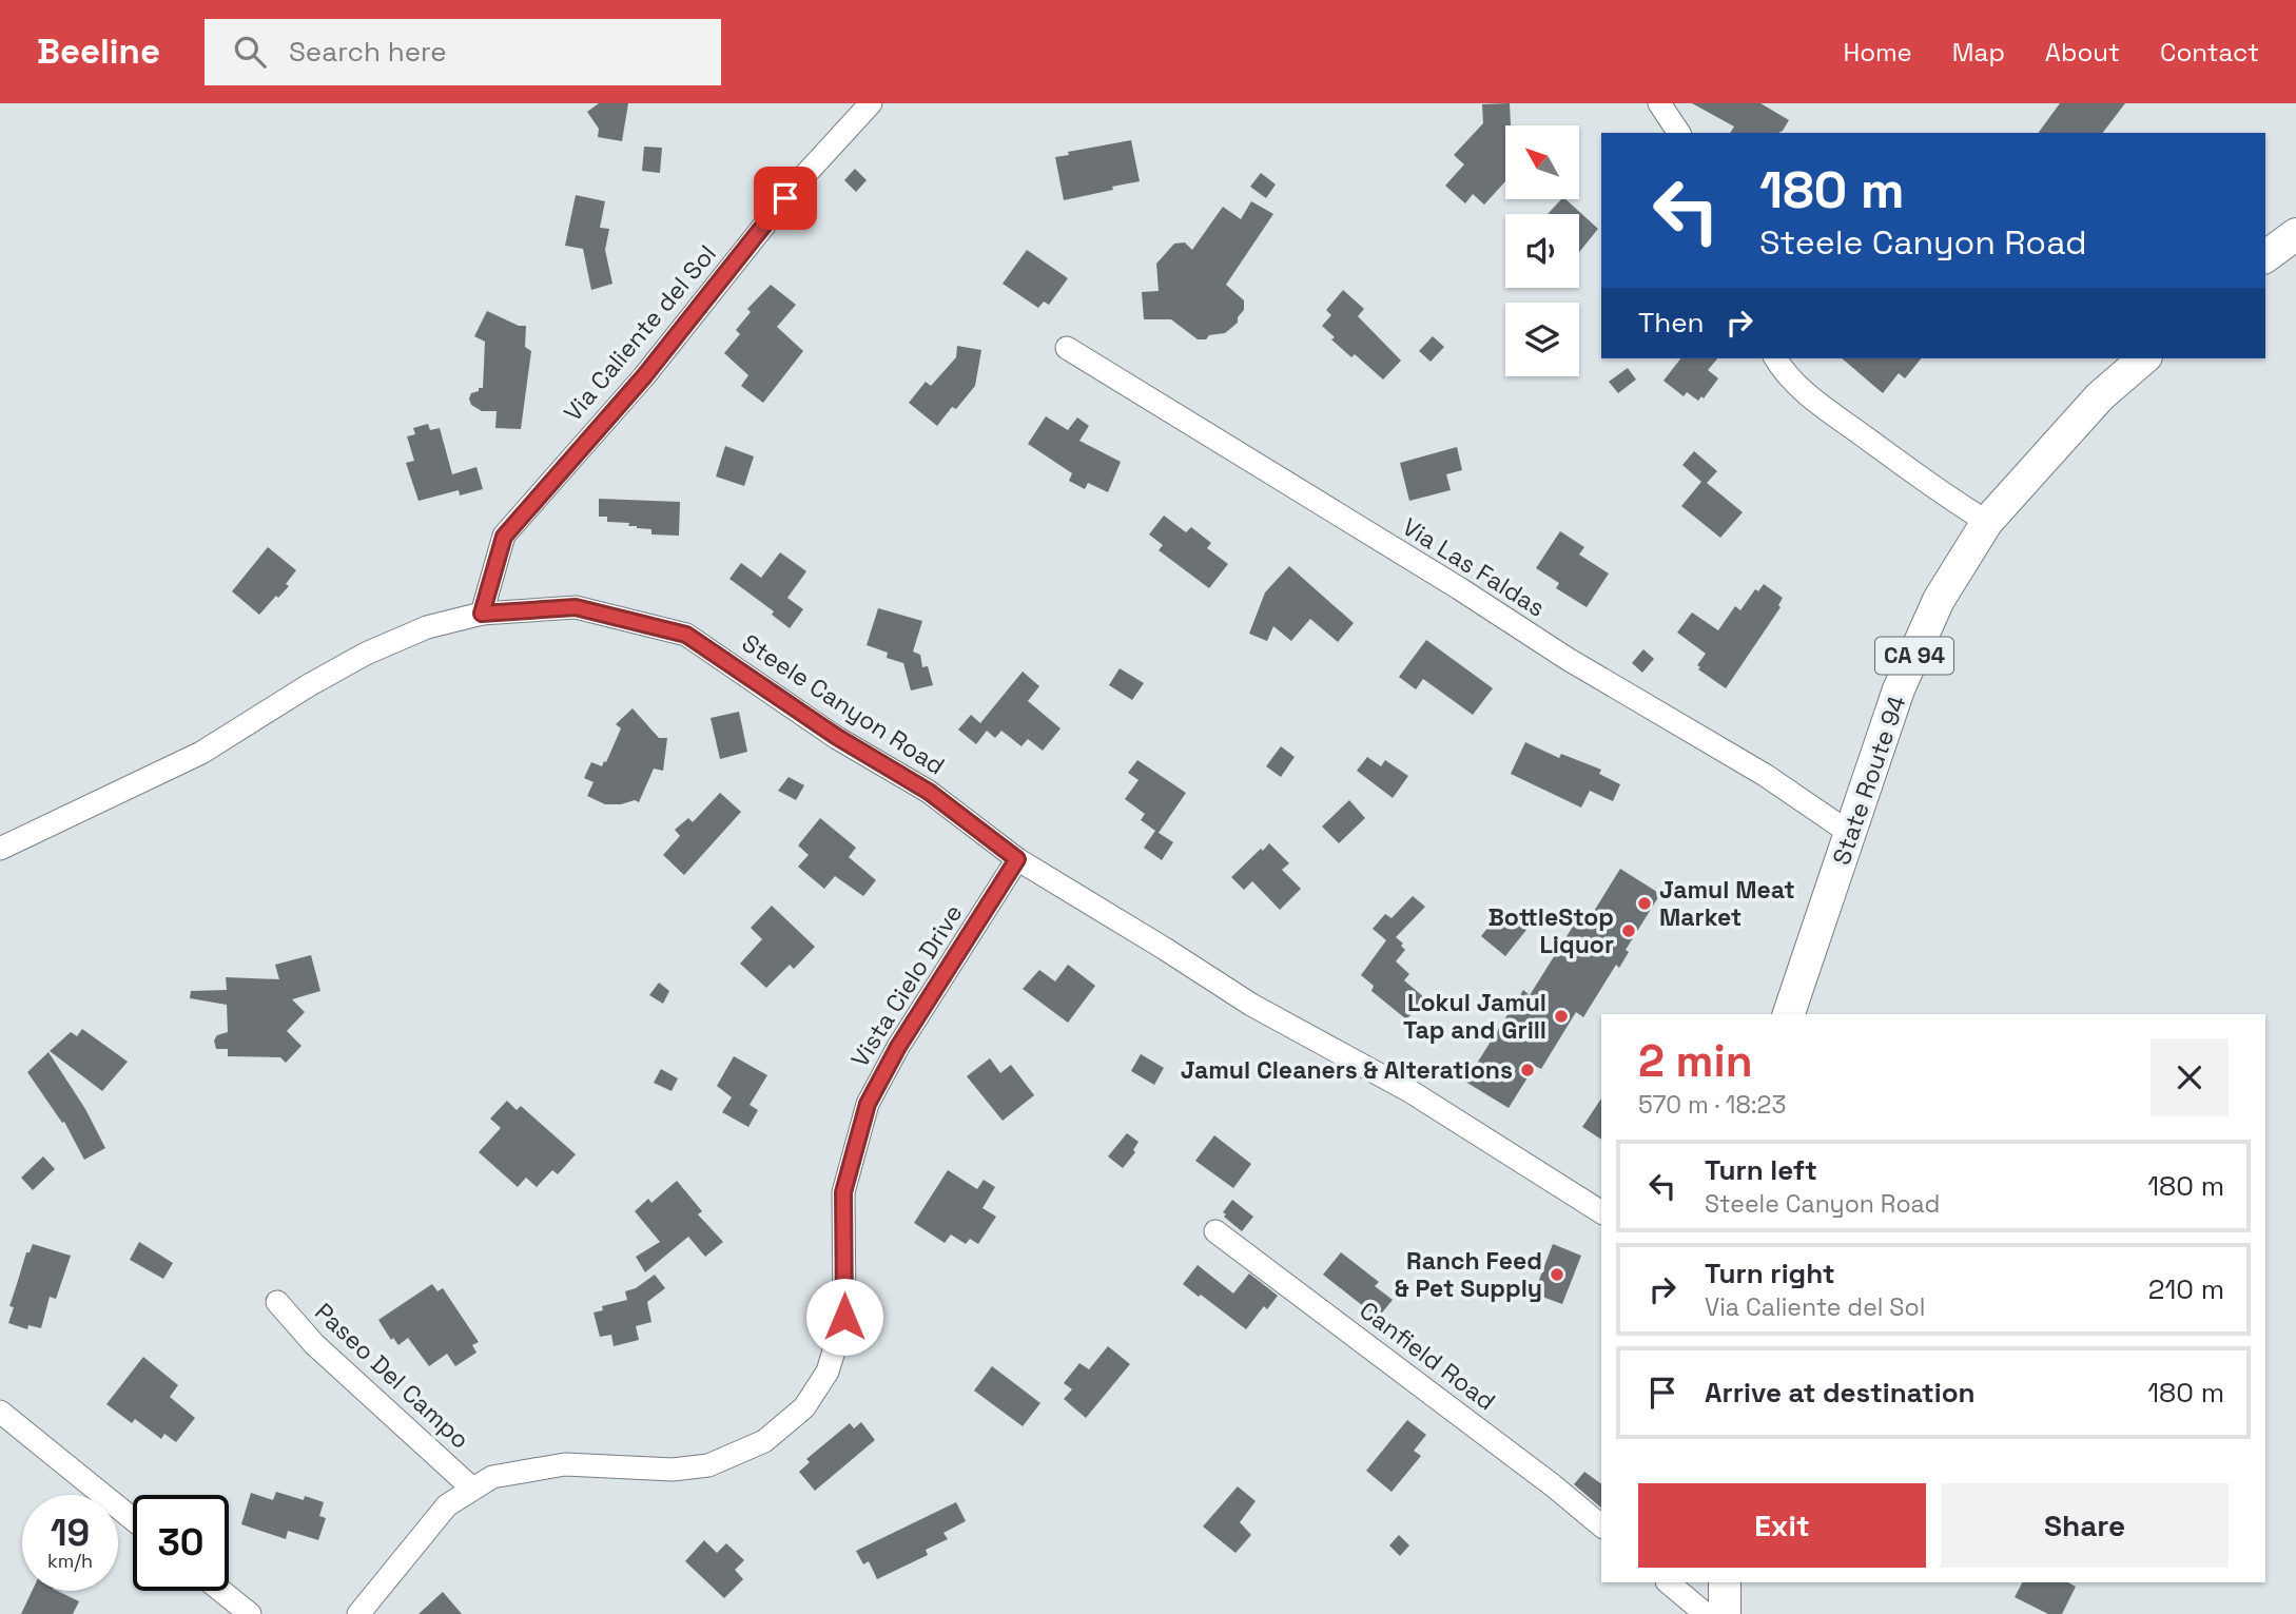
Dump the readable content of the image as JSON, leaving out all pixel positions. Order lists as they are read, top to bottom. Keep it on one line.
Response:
{"streets":{"highway":["CA 94","State Route 94"],"street":["Via Caliente del Sol","Via Las Faldas","Steele Canyon Road","Vista Cielo Drive","Canfield Road","Paseo Del Campo"]},"crossings":[["Via Caliente del Sol","Steele Canyon Road"],["Via Las Faldas","State Route 94"],["Steele Canyon Road","Vista Cielo Drive"],["Vista Cielo Drive","Paseo Del Campo"]],"places":["Jamul Meat Market","BottleStop Liquor","Lokul Jamul Tap and Grill","Jamul Cleaners & Alterations","Ranch Feed & Pet Supply"],"north":"top left","page":{"header":"Beeline","search":"Search here","nav":["Home","Map","About","Contact"],"turn":["180 m","Steele Canyon Road"],"then":"Then","heading":["2 min","570 m · 18:23"],"list":[{"name":"Turn left","note":"Steele Canyon Road","value":"180 m"},{"name":"Turn right","note":"Via Caliente del Sol","value":"210 m"},{"name":"Arrive at destination","value":"180 m"}],"buttons":["Exit","Share"],"speed":"19 km/h","limit":"30"}}
